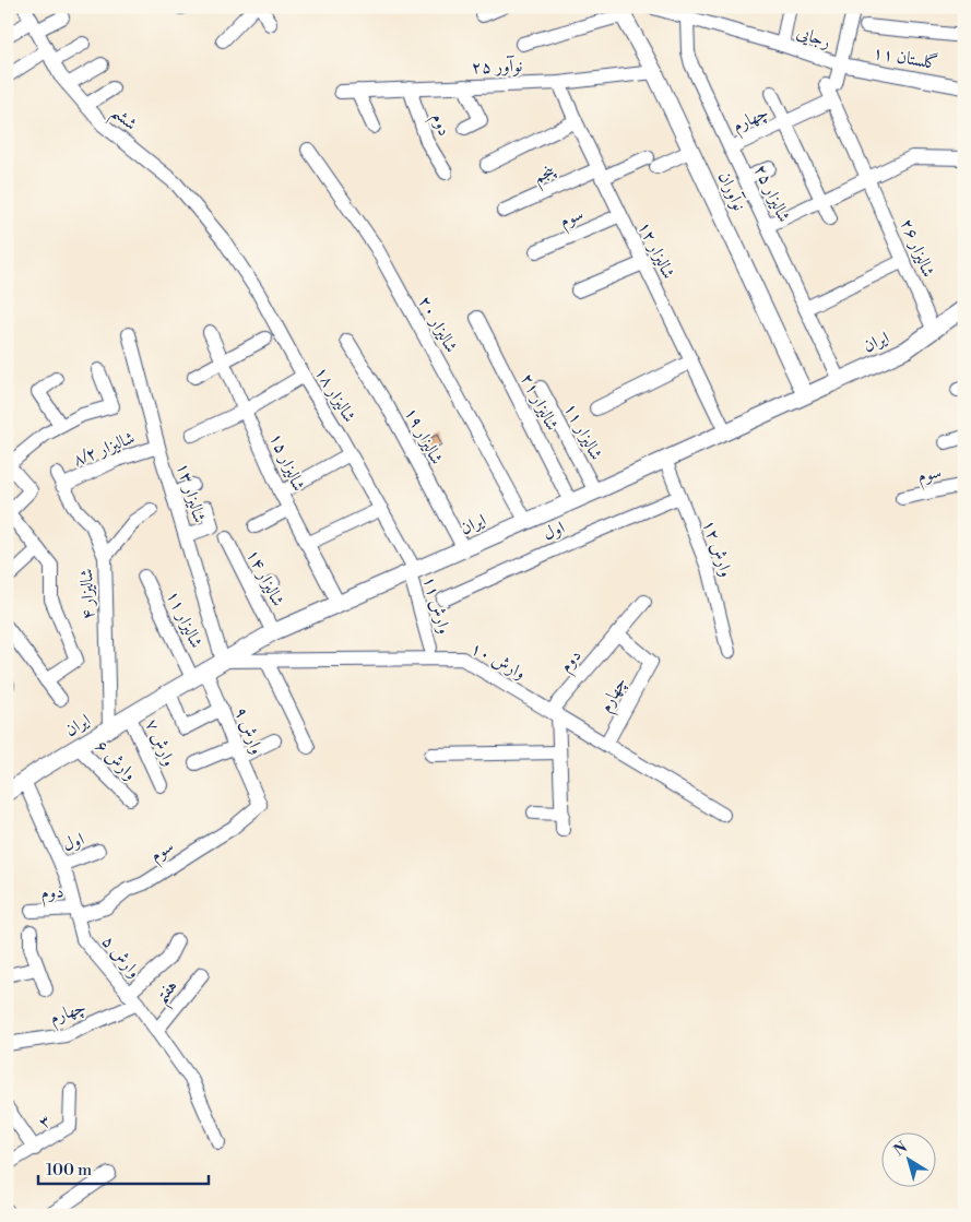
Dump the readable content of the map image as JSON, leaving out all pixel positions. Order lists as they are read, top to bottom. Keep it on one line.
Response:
{"streets":{"street":["رجایی","گلستان ۱۱","نوآور ۲۵","ششم","چهارم","دوم","پنجم","نوآوران","شالیزار ۲۵","سوم","شالیزار ۲۶","شالیزار ۱۲","شالیزار ۲۰","ایران","شالیزار ۱۸","شالیزار ۲۱","شالیزار ۱۱","شالیزار ۱۹","شالیزار ۸/۲","شالیزار ۱۵","شالیزار ۱۳","اول","وارش ۱۲","شالیزار ۱۴","شالیزار ۴","وارش ۱۱","وارش ۱۰","وارش ۹","وارش ۷","وارش ۶","وارش ۵","هفتم","۳"]},"crossings":[["رجایی","گلستان ۱۱"],["رجایی","شالیزار ۲۵"],["رجایی","شالیزار ۲۶"],["گلستان ۱۱","شالیزار ۲۶"],["نوآور ۲۵","دوم"],["نوآور ۲۵","نوآوران"],["نوآور ۲۵","شالیزار ۱۲"],["ششم","شالیزار ۱۸"],["چهارم","دوم"],["چهارم","شالیزار ۲۵"],["چهارم","وارش ۱۰"],["چهارم","وارش ۵"],["دوم","سوم"],["دوم","وارش ۱۰"],["دوم","وارش ۵"],["پنجم","شالیزار ۱۲"],["نوآوران","ایران"],["شالیزار ۲۵","ایران"],["سوم","شالیزار ۱۲"],["سوم","وارش ۹"],["سوم","وارش ۵"],["شالیزار ۲۶","ایران"],["شالیزار ۱۲","ایران"],["شالیزار ۲۰","ایران"],["ایران","شالیزار ۱۸"],["ایران","شالیزار ۲۱"],["ایران","شالیزار ۱۱"],["ایران","شالیزار ۱۹"],["ایران","شالیزار ۱۵"],["ایران","شالیزار ۱۳"],["ایران","وارش ۱۲"],["ایران","شالیزار ۱۴"],["ایران","شالیزار ۴"],["ایران","وارش ۱۱"],["ایران","وارش ۱۰"],["ایران","وارش ۹"],["ایران","وارش ۷"],["ایران","وارش ۶"],["ایران","وارش ۵"],["شالیزار ۱۸","وارش ۱۱"],["شالیزار ۱۱","وارش ۹"],["شالیزار ۸/۲","شالیزار ۱۳"],["شالیزار ۸/۲","شالیزار ۴"],["شالیزار ۱۳","وارش ۱۰"],["اول","وارش ۱۲"],["اول","وارش ۵"],["وارش ۵","هفتم"]],"scale_bar":"100 m","north":"top left"}
